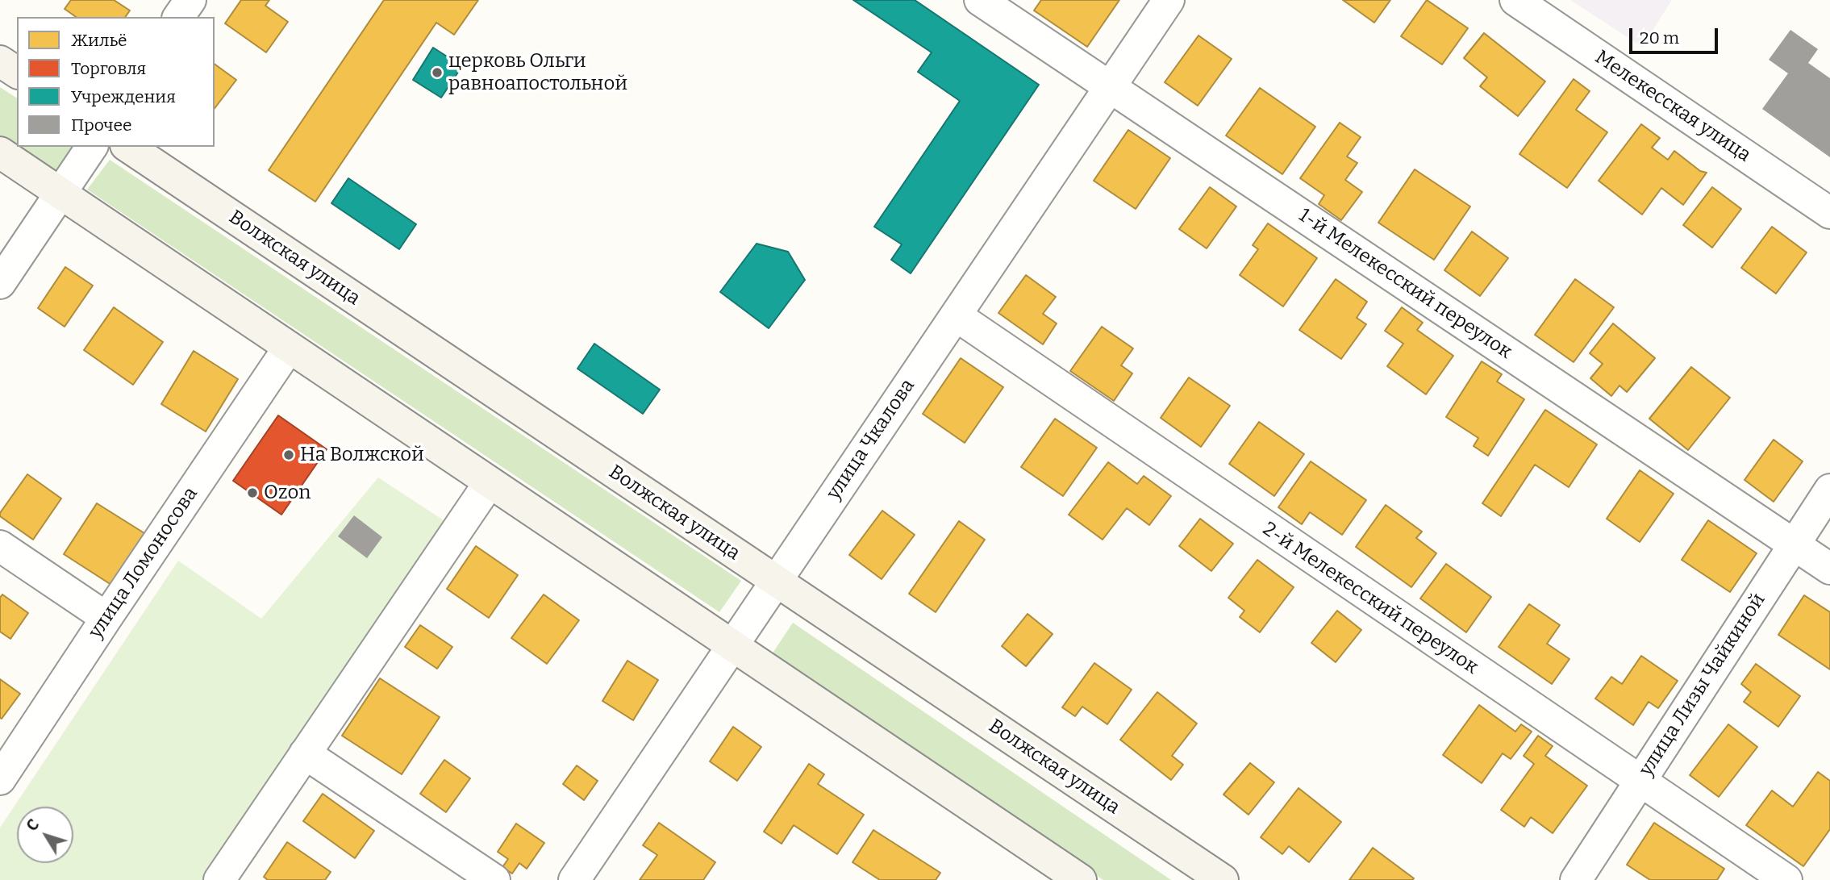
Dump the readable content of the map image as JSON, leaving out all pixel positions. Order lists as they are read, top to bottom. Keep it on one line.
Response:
{"streets":{"main road":["Волжская улица"],"street":["Мелекесская улица","1-й Мелекесский переулок","улица Чкалова","улица Ломоносова","2-й Мелекесский переулок","улица Лизы Чайкиной"]},"crossings":[["Волжская улица","улица Чкалова"],["1-й Мелекесский переулок","улица Чкалова"],["1-й Мелекесский переулок","улица Лизы Чайкиной"],["улица Чкалова","2-й Мелекесский переулок"],["2-й Мелекесский переулок","улица Лизы Чайкиной"]],"places":["церковь Ольги равноапостольной","На Волжской","Ozon"],"legend":["Жильё","Торговля","Учреждения","Прочее"],"scale_bar":"20 m","north":"top left"}
